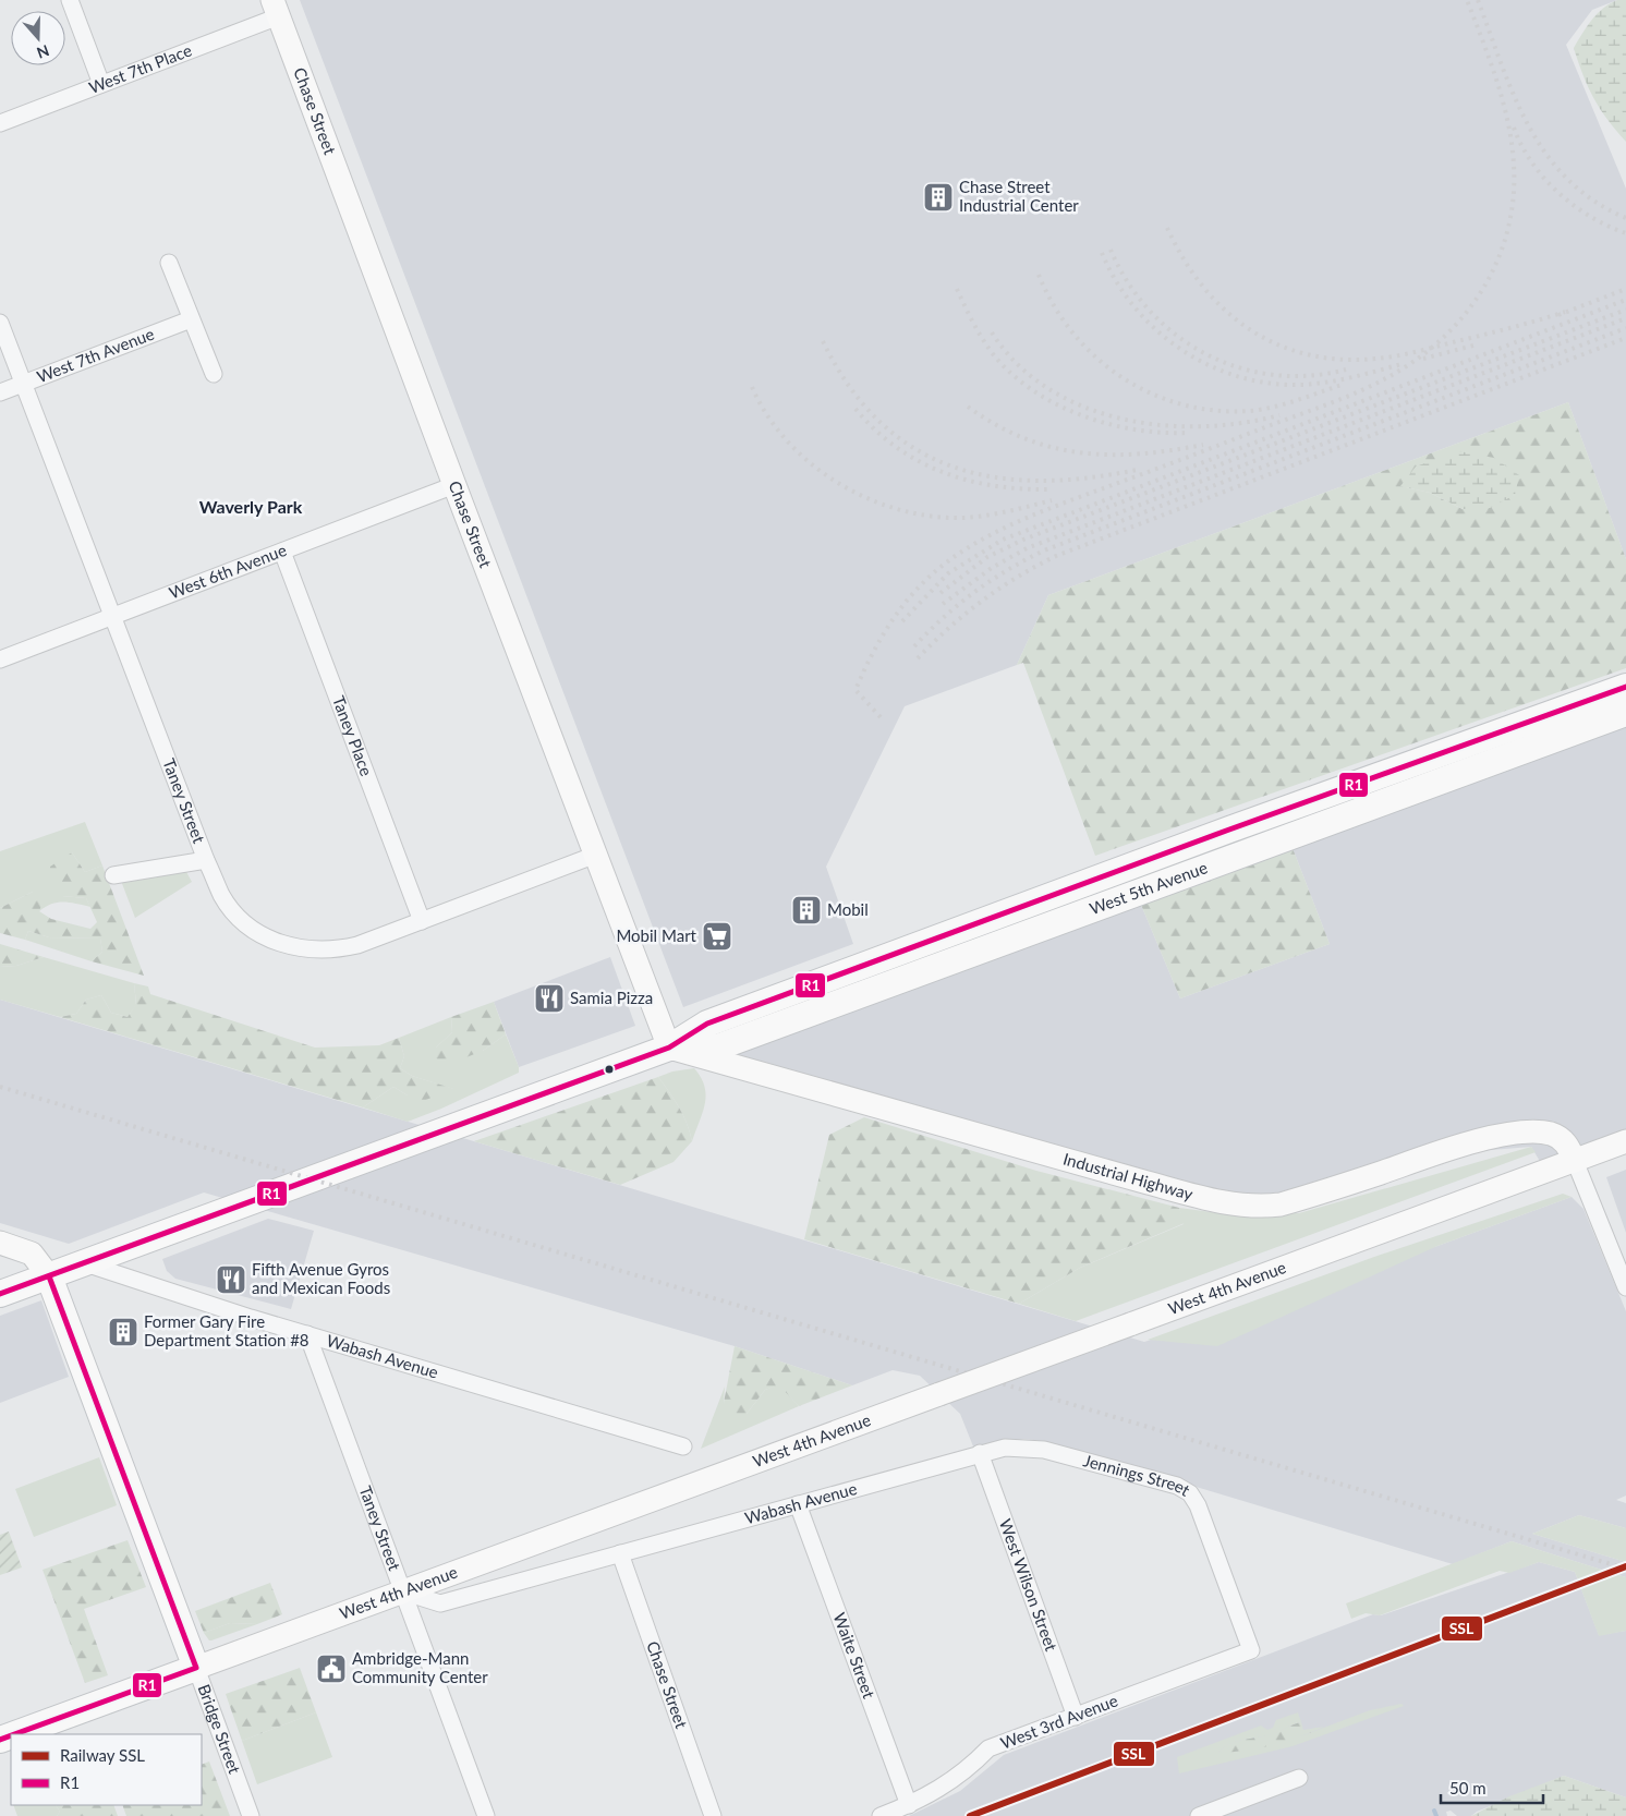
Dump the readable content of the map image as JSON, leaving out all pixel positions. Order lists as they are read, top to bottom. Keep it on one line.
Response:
{"streets":{"main road":["West 5th Avenue","West 4th Avenue","Bridge Street"],"street":["West 7th Place","Chase Street","West 7th Avenue","West 6th Avenue","Taney Place","Taney Street","Industrial Highway","Wabash Avenue","Jennings Street","West Wilson Street","Waite Street","West 3rd Avenue"]},"crossings":[["West 7th Place","Chase Street"],["Chase Street","West 6th Avenue"],["Chase Street","Taney Street"],["Chase Street","West 5th Avenue"],["Chase Street","Industrial Highway"],["Chase Street","Wabash Avenue"],["West 7th Avenue","Taney Street"],["West 6th Avenue","Taney Place"],["West 6th Avenue","Taney Street"],["Taney Place","Taney Street"],["Taney Street","West 4th Avenue"],["Taney Street","Wabash Avenue"],["West 5th Avenue","Industrial Highway"],["West 5th Avenue","Wabash Avenue"],["West 5th Avenue","Bridge Street"],["Industrial Highway","West 4th Avenue"],["West 4th Avenue","Wabash Avenue"],["West 4th Avenue","Bridge Street"],["Wabash Avenue","Jennings Street"],["Wabash Avenue","West Wilson Street"],["Wabash Avenue","Waite Street"],["Jennings Street","West Wilson Street"],["Jennings Street","West 3rd Avenue"],["West Wilson Street","West 3rd Avenue"],["Waite Street","West 3rd Avenue"]],"districts":["Waverly Park"],"places":{"building":["Chase Street Industrial Center","Mobil","Former Gary Fire Department Station #8"],"supermarket":["Mobil Mart"],"restaurant":["Samia Pizza","Fifth Avenue Gyros and Mexican Foods"],"public building":["Ambridge-Mann Community Center"]},"lines":["transit line R1","rail line SSL"],"legend":["Railway SSL","R1"],"scale_bar":"50 m","north":"bottom"}
